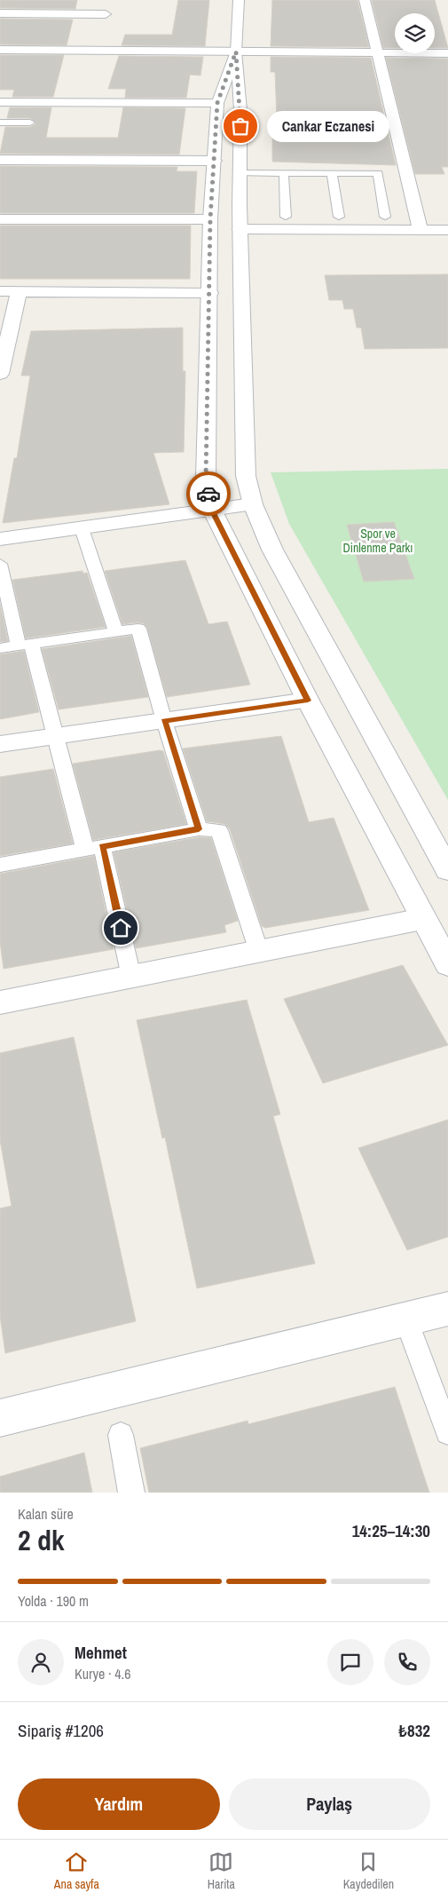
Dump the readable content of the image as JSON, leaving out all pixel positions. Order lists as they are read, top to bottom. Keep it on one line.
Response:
{"parks":["Spor ve Dinlenme Parkı"],"places":["Cankar Eczanesi"],"page":{"bubble":"Cankar Eczanesi","heading":["2 dk","Kalan süre","14:25–14:30"],"panel":["Mehmet","Kurye · 4.6","Sipariş #1206","₺832"],"bar":"Yolda · 190 m","buttons":["Yardım","Paylaş"],"tabs":["Ana sayfa","Harita","Kaydedilen"]}}
